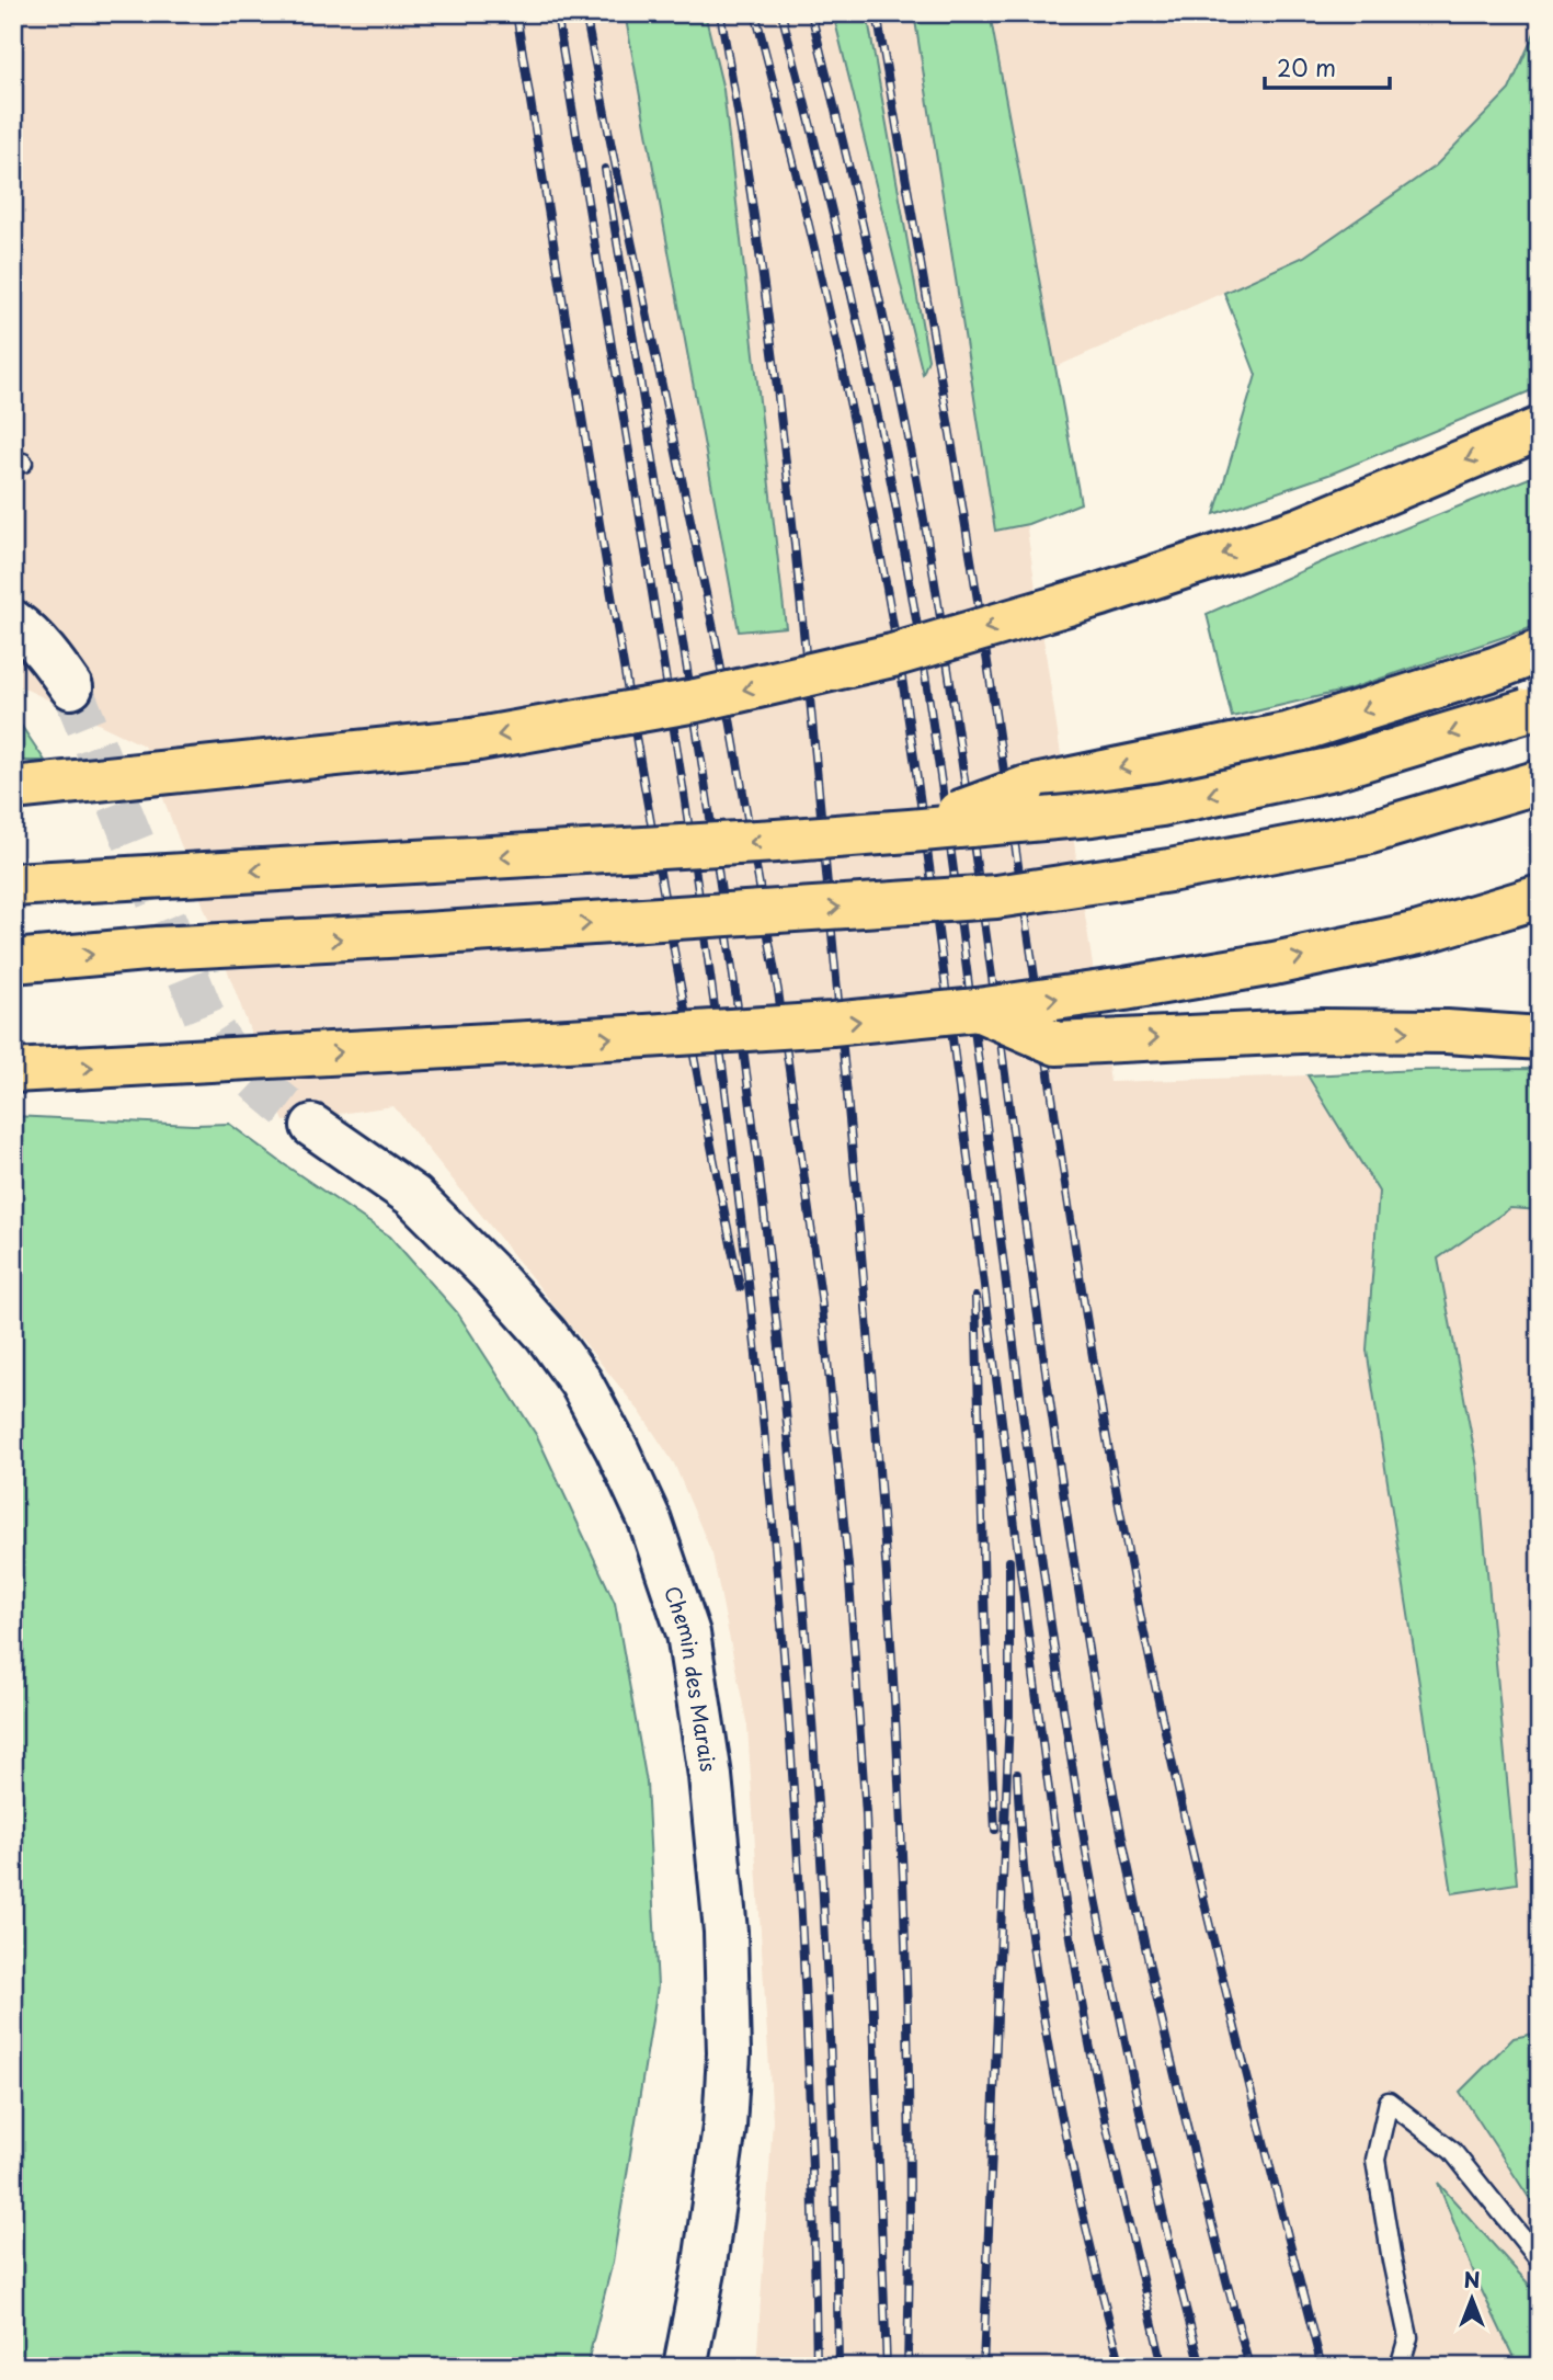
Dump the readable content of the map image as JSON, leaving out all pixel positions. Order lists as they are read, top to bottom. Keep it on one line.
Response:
{"streets":{"street":["Chemin des Marais"]},"scale_bar":"20 m","north":"top"}
